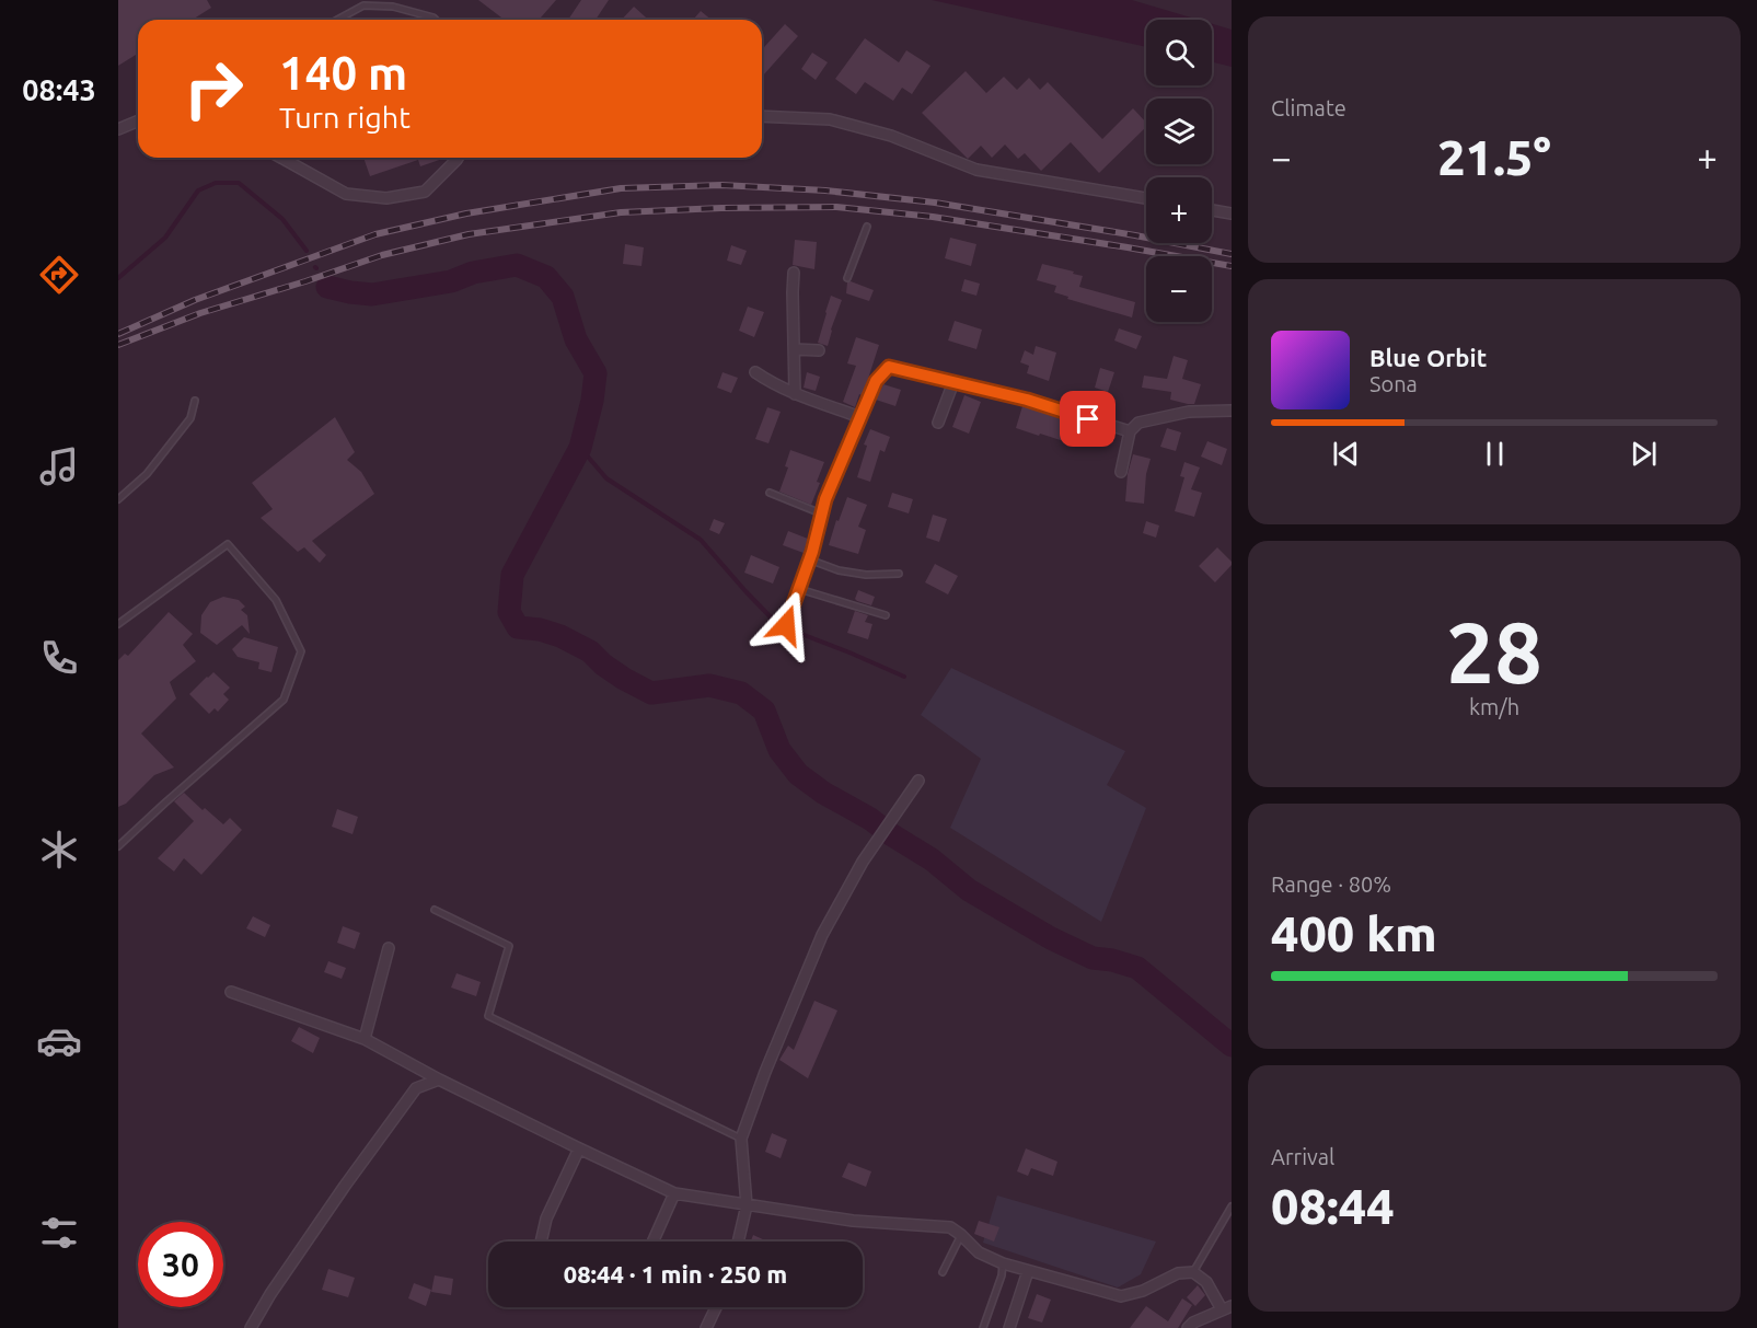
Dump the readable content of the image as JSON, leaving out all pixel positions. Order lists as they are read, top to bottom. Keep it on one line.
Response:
{"page":{"tabs":"08:43","tile":["Climate",["28","km/h"],["Range · 80%","400 km"],["Arrival","08:44"]],"map_buttons":["+","−"],"turn":["140 m","Turn right"],"heat":["−","21.5°","+"],"song":["Blue Orbit","Sona"],"limit":"30","trip":"08:44 · 1 min · 250 m"}}
